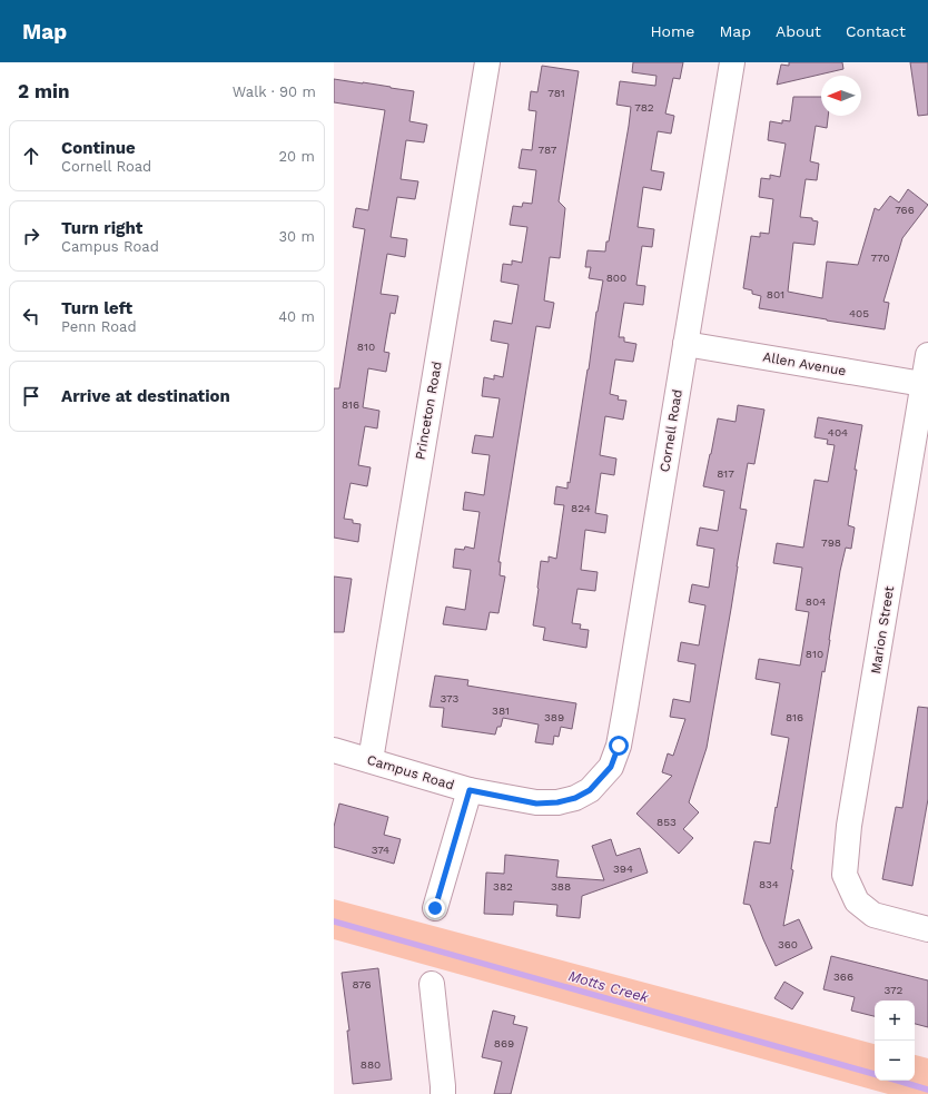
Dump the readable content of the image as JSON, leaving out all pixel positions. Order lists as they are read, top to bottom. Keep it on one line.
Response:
{"streets":{"street":["Allen Avenue","Princeton Road","Cornell Road","Marion Street","Campus Road"]},"crossings":[["Allen Avenue","Cornell Road"],["Allen Avenue","Marion Street"],["Princeton Road","Campus Road"],["Cornell Road","Campus Road"]],"water":["Motts Creek"],"house_numbers":["781","782","787","766","770","800","801","405","810","816","404","817","824","798","804","810","373","381","389","816","853","374","394","834","382","388","360","366","876","372","869","880"],"north":"left","page":{"header":"Map","nav":["Home","Map","About","Contact"],"heading":["2 min","Walk · 90 m"],"list":[["Continue","Cornell Road","20 m"],["Turn right","Campus Road","30 m"],["Turn left","Penn Road","40 m"],"Arrive at destination"],"map_buttons":["+","−"]}}
